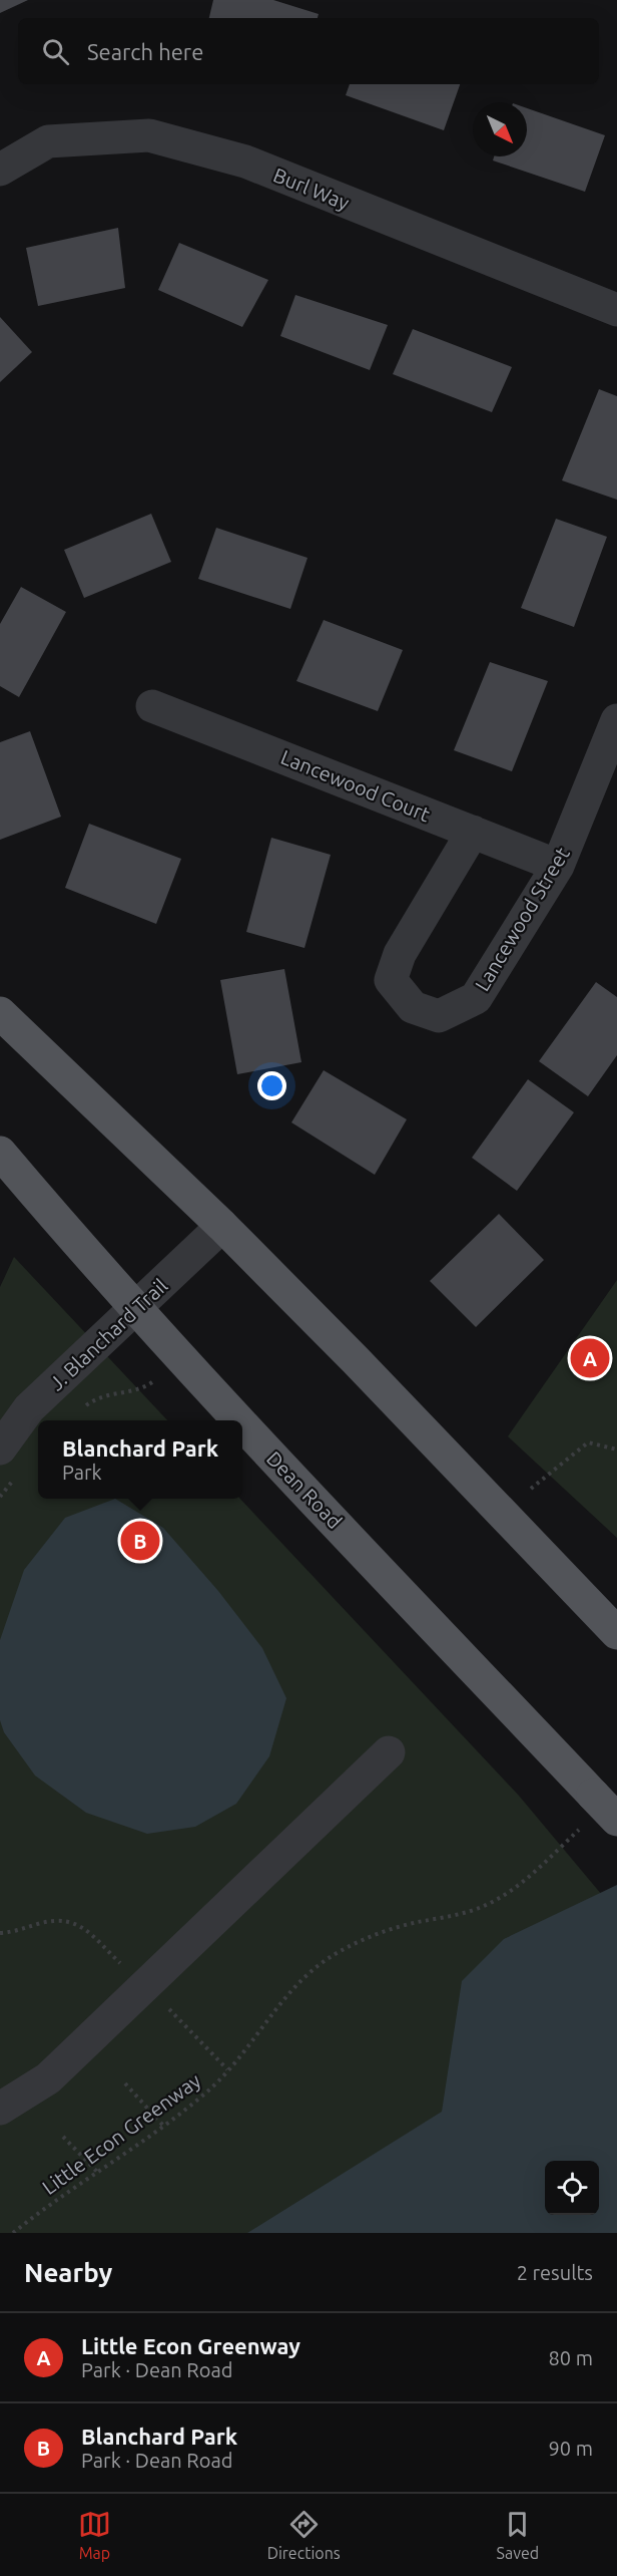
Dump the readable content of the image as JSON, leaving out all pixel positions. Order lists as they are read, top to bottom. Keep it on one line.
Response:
{"streets":{"main road":["Dean Road"],"street":["Burl Way","Lancewood Court","Lancewood Street","J. Blanchard Trail"],"path":["Little Econ Greenway"]},"crossings":[["Lancewood Court","Lancewood Street"],["J. Blanchard Trail","Dean Road"]],"north":"bottom right","page":{"search":"Search here","pins":["A","B"],"popup":["Blanchard Park","Park"],"heading":["Nearby","2 results"],"list":[{"mark":"A","name":"Little Econ Greenway","note":"Park · Dean Road","value":"80 m"},{"mark":"B","name":"Blanchard Park","note":"Park · Dean Road","value":"90 m"}],"nav":["Map","Directions","Saved"]}}
